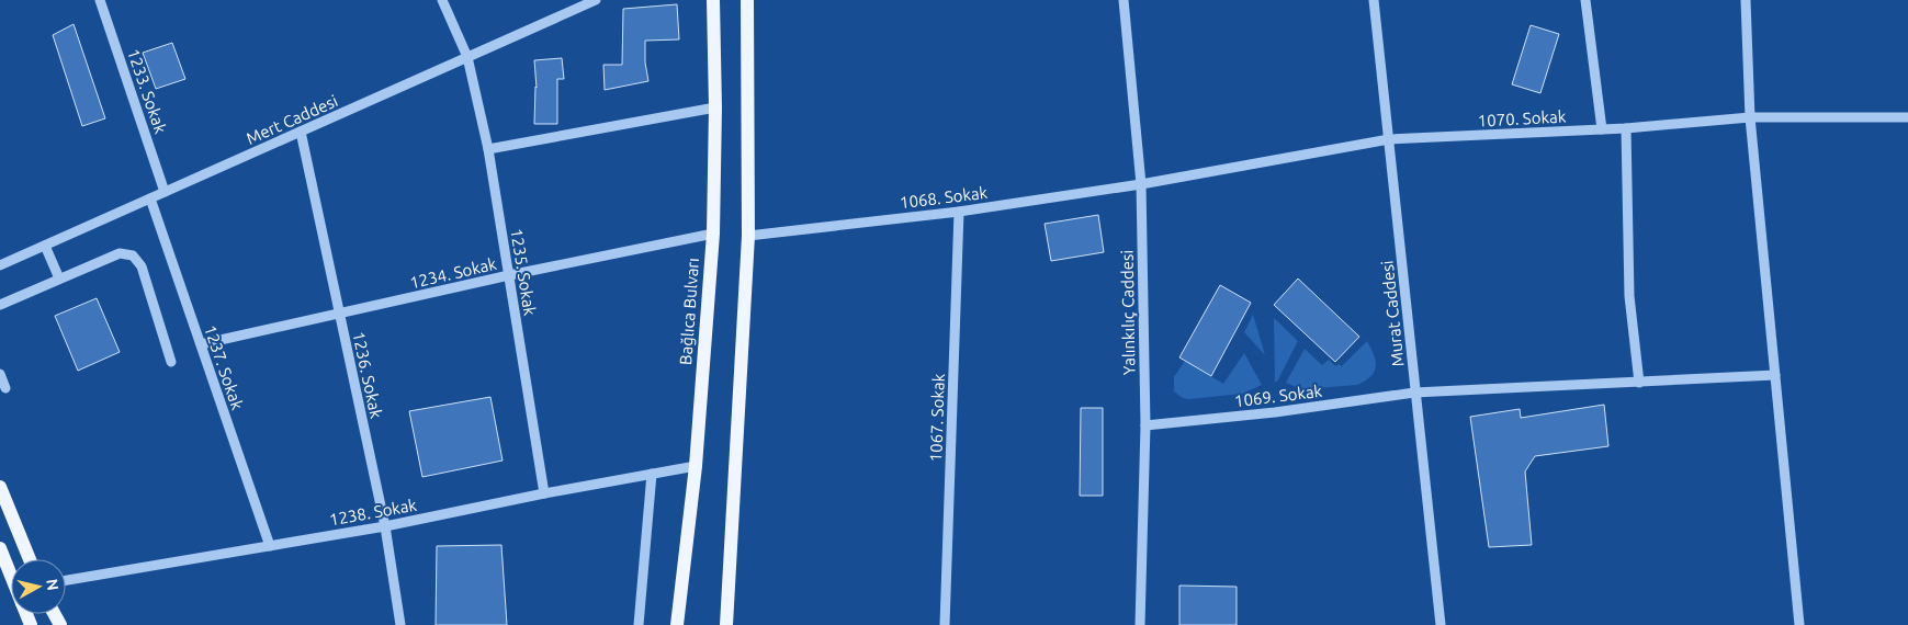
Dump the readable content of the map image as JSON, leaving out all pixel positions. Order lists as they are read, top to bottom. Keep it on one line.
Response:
{"streets":{"main road":["Bağlıca Bulvarı"],"street":["1233. Sokak","1070. Sokak","Mert Caddesi","1068. Sokak","1235. Sokak","1234. Sokak","Yalınkılıç Caddesi","Murat Caddesi","1237. Sokak","1236. Sokak","1069. Sokak","1067. Sokak","1238. Sokak"]},"crossings":[["1233. Sokak","Mert Caddesi"],["1070. Sokak","1068. Sokak"],["1070. Sokak","Yalınkılıç Caddesi"],["1070. Sokak","Murat Caddesi"],["Mert Caddesi","1235. Sokak"],["Mert Caddesi","1237. Sokak"],["Mert Caddesi","1236. Sokak"],["1068. Sokak","Yalınkılıç Caddesi"],["1068. Sokak","1067. Sokak"],["1235. Sokak","1234. Sokak"],["1235. Sokak","1238. Sokak"],["1234. Sokak","Bağlıca Bulvarı"],["1234. Sokak","1237. Sokak"],["1234. Sokak","1236. Sokak"],["Bağlıca Bulvarı","1238. Sokak"],["Yalınkılıç Caddesi","1069. Sokak"],["Murat Caddesi","1069. Sokak"],["1237. Sokak","1238. Sokak"],["1236. Sokak","1238. Sokak"]],"north":"right"}
